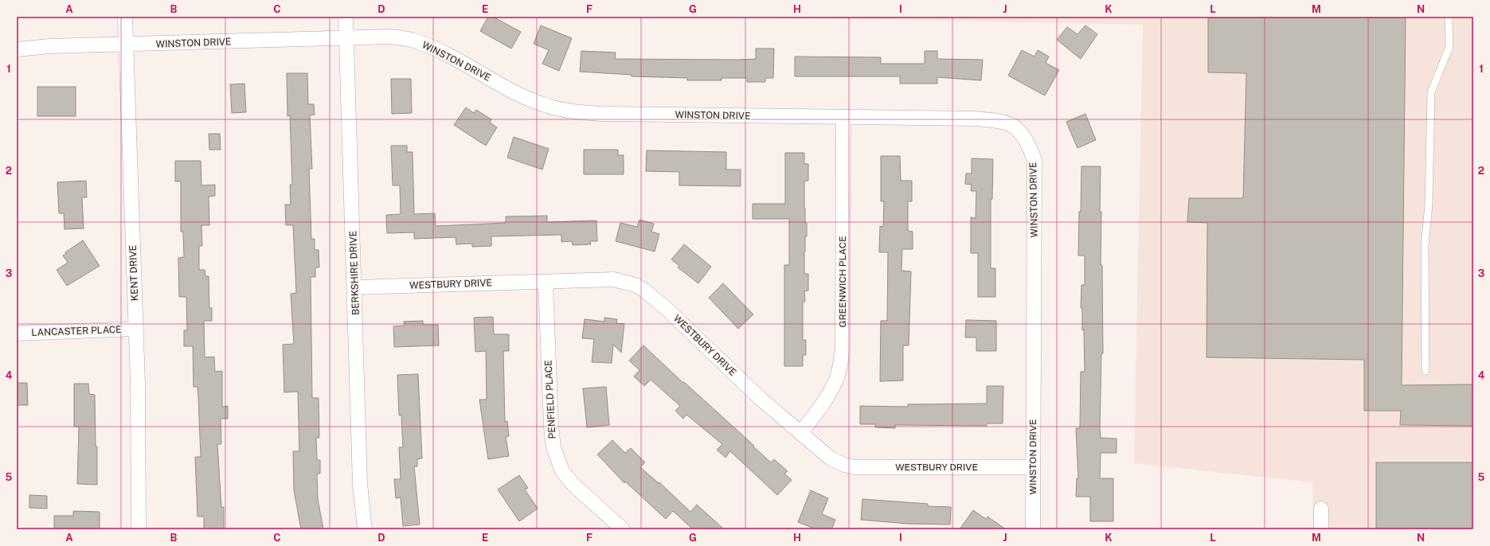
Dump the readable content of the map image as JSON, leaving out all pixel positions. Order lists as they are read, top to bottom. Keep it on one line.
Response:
{"streets":{"street":["WINSTON DRIVE","KENT DRIVE","BERKSHIRE DRIVE","GREENWICH PLACE","WESTBURY DRIVE","LANCASTER PLACE","PENFIELD PLACE"]},"crossings":[["WINSTON DRIVE","KENT DRIVE"],["WINSTON DRIVE","BERKSHIRE DRIVE"],["WINSTON DRIVE","GREENWICH PLACE"],["WINSTON DRIVE","WESTBURY DRIVE"],["KENT DRIVE","LANCASTER PLACE"],["BERKSHIRE DRIVE","WESTBURY DRIVE"],["GREENWICH PLACE","WESTBURY DRIVE"],["WESTBURY DRIVE","PENFIELD PLACE"]],"grid":{"columns":["A","B","C","D","E","F","G","H","I","J","K","L","M","N"],"rows":["1","2","3","4","5"]}}
